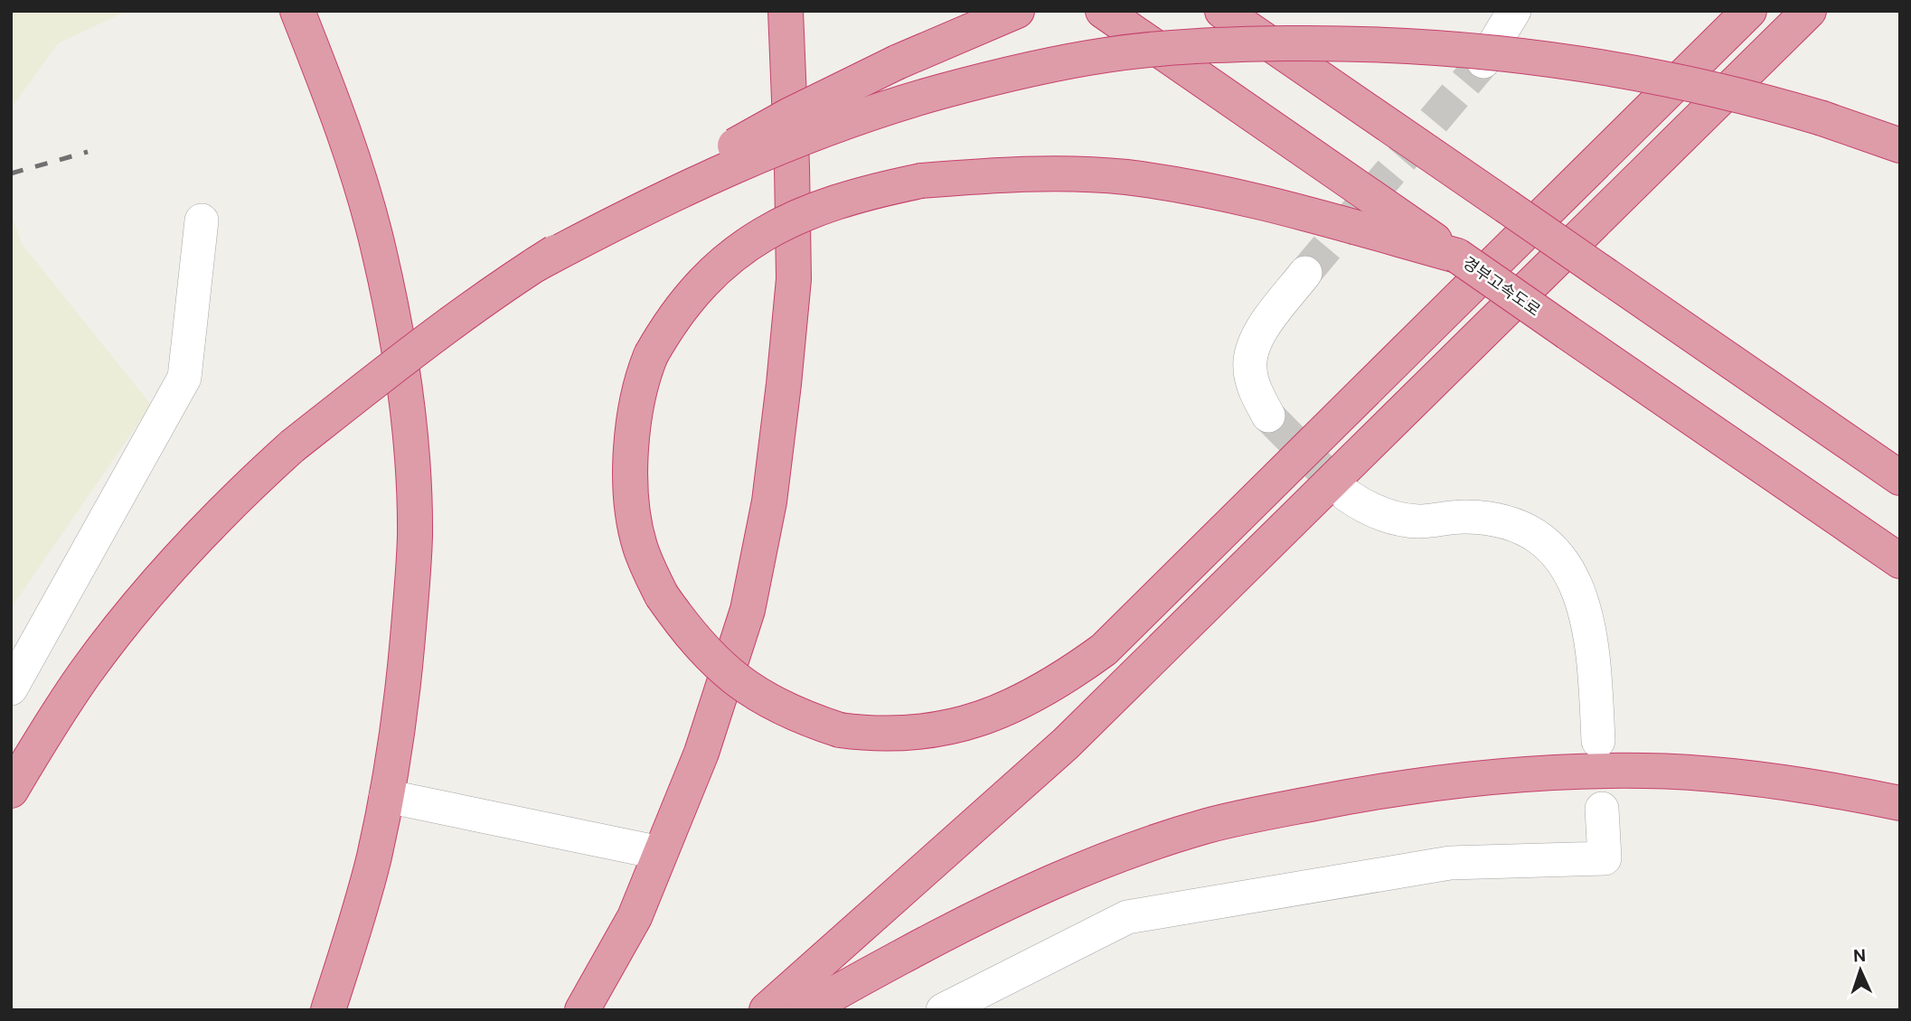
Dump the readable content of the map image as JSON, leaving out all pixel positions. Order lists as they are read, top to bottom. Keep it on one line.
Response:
{"streets":{"highway":["경부고속도로"]},"north":"top"}
